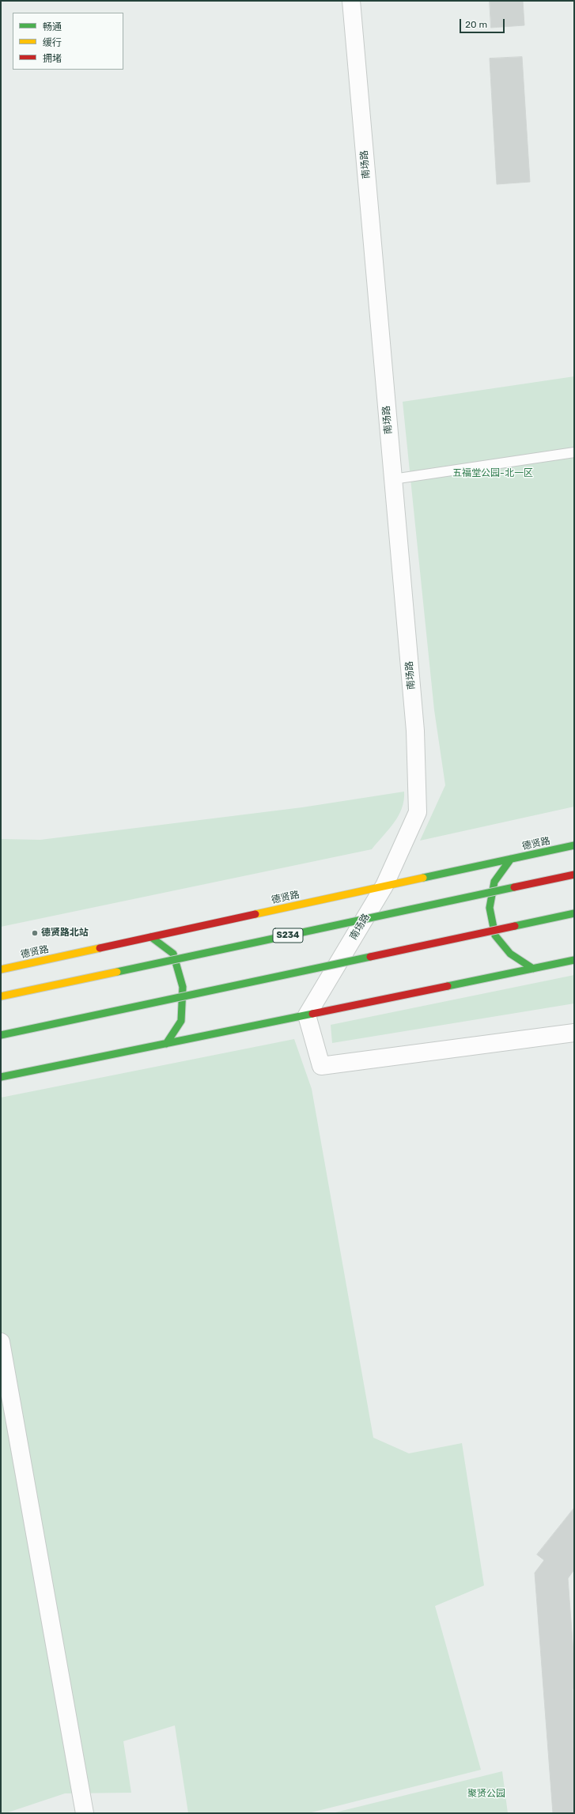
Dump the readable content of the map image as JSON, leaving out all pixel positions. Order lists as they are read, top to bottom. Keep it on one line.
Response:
{"streets":{"main road":["德贤路","S234"],"street":["南场路"]},"crossings":[["南场路","德贤路"]],"parks":["五福堂公园-北一区","聚贤公园"],"places":["德贤路北站"],"legend":["畅通","缓行","拥堵"],"scale_bar":"20 m"}
